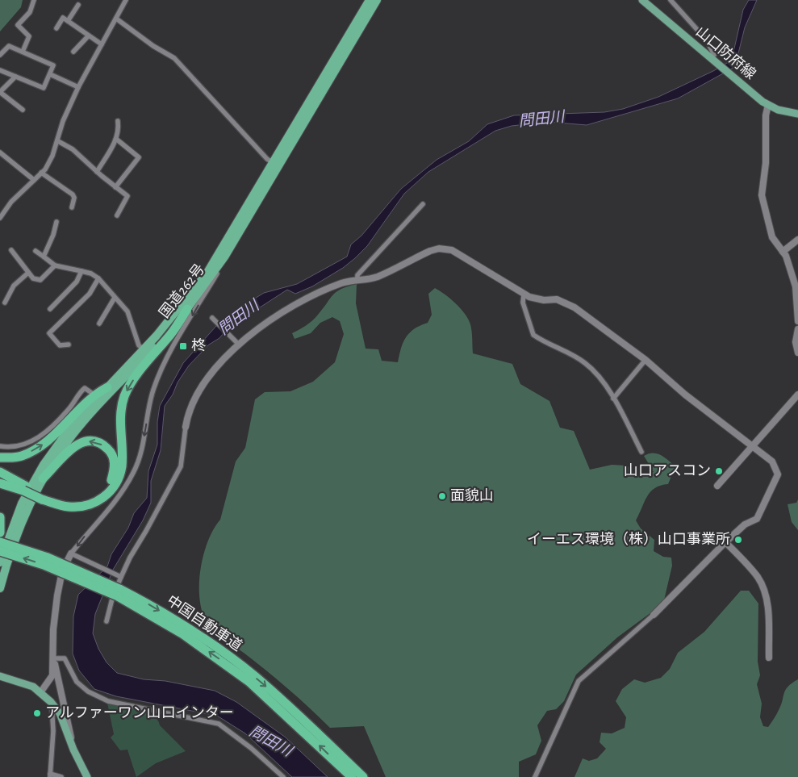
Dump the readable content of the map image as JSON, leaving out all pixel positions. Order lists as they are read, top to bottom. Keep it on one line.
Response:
{"streets":{"highway":["国道262号","中国自動車道"],"main road":["山口防府線"]},"water":["問田川"],"places":{"transit":["柊"],"other":["山口アスコン","面貌山","イーエス環境（株）山口事業所","アルファーワン山口インター"]}}
